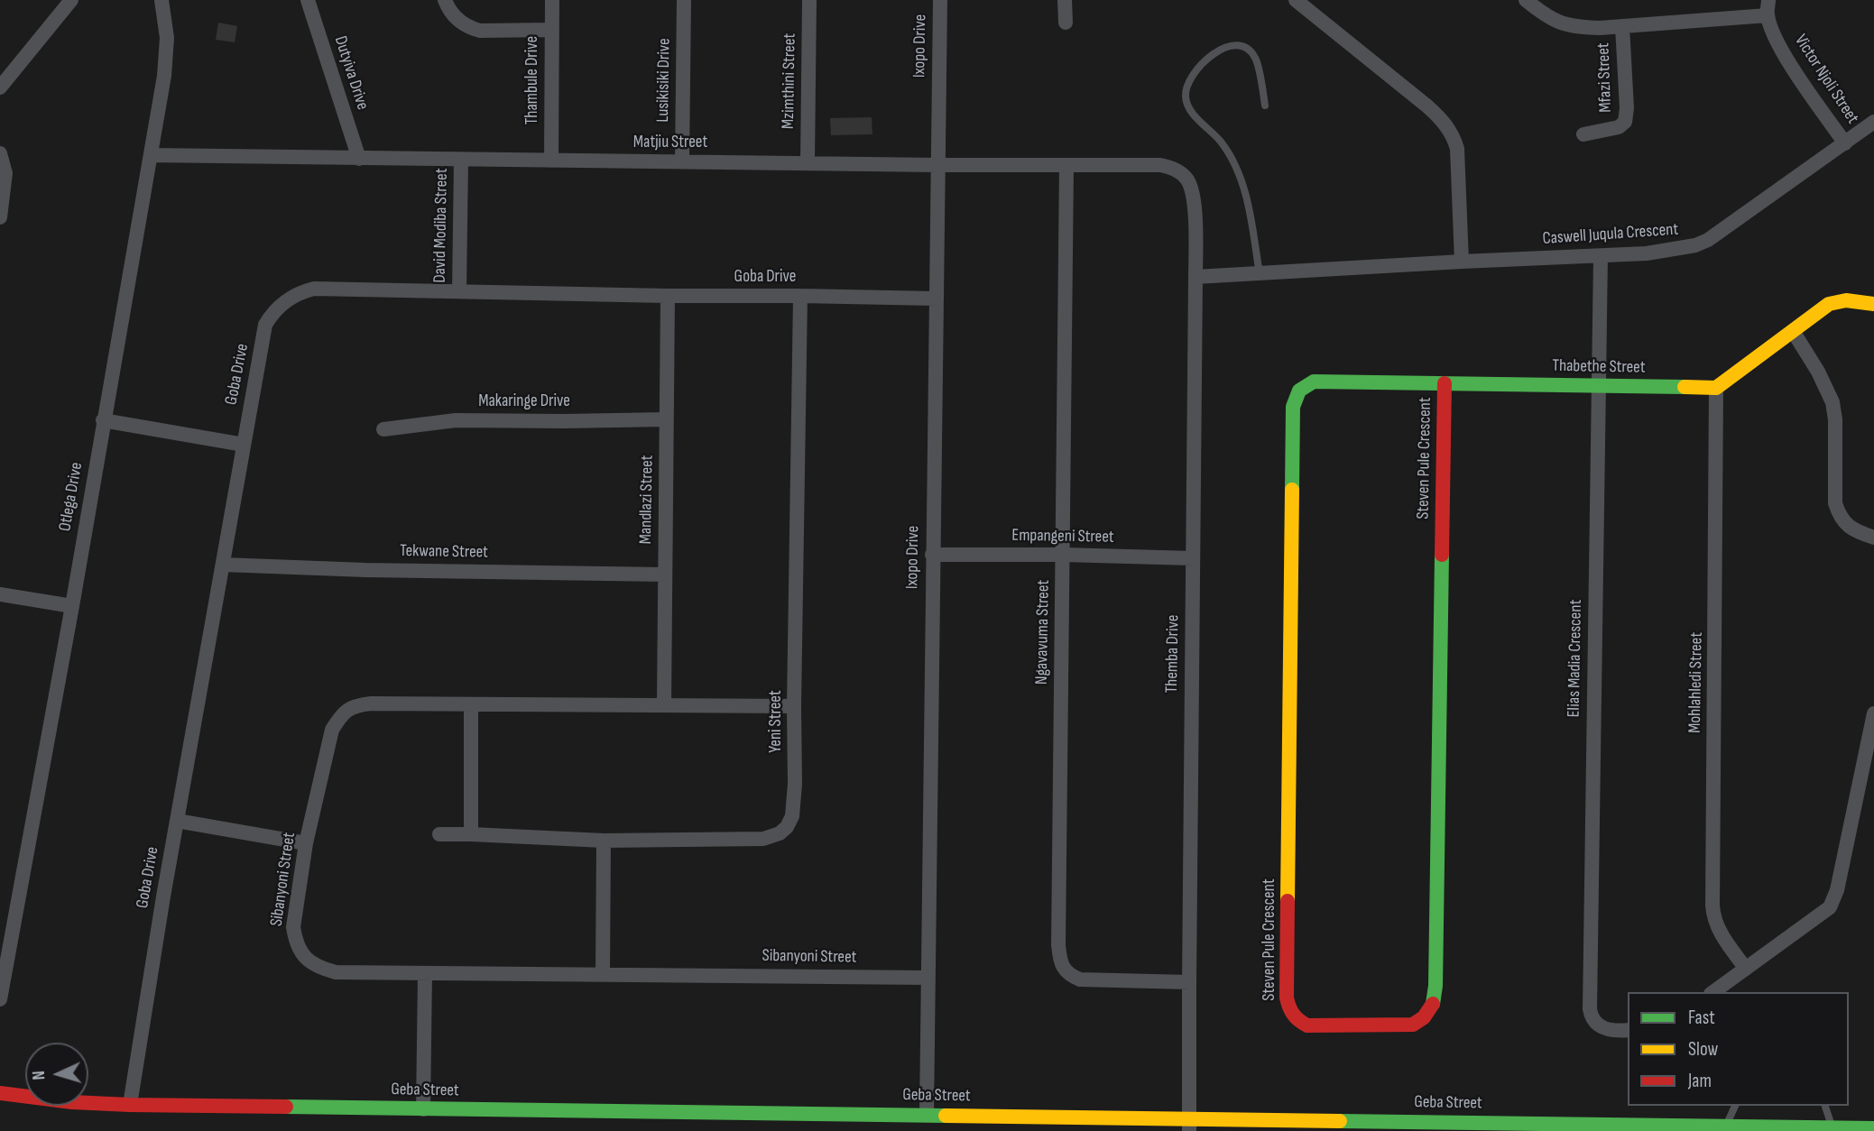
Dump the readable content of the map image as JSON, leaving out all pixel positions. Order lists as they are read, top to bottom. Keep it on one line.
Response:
{"streets":{"street":["Ixopo Drive","Dutyiva Drive","Mfazi Street","Victor Njoli Street","Thambule Drive","Lusikisiki Drive","Mzimthini Street","Matjiu Street","David Modiba Street","Caswell Juqula Crescent","Goba Drive","Thabethe Street","Makaringe Drive","Steven Pule Crescent","Otlega Drive","Mandlazi Street","Empangeni Street","Tekwane Street","Ngavavuma Street","Themba Drive","Elias Madia Crescent","Mohlahledi Street","Yeni Street","Sibanyoni Street","Geba Street"]},"crossings":[["Ixopo Drive","Matjiu Street"],["Ixopo Drive","Goba Drive"],["Ixopo Drive","Empangeni Street"],["Ixopo Drive","Sibanyoni Street"],["Ixopo Drive","Geba Street"],["Dutyiva Drive","Matjiu Street"],["Victor Njoli Street","Caswell Juqula Crescent"],["Thambule Drive","Matjiu Street"],["Lusikisiki Drive","Matjiu Street"],["Mzimthini Street","Matjiu Street"],["Matjiu Street","David Modiba Street"],["Matjiu Street","Otlega Drive"],["Matjiu Street","Ngavavuma Street"],["Matjiu Street","Themba Drive"],["David Modiba Street","Goba Drive"],["Caswell Juqula Crescent","Themba Drive"],["Caswell Juqula Crescent","Elias Madia Crescent"],["Goba Drive","Mandlazi Street"],["Goba Drive","Tekwane Street"],["Goba Drive","Yeni Street"],["Goba Drive","Geba Street"],["Thabethe Street","Steven Pule Crescent"],["Thabethe Street","Elias Madia Crescent"],["Thabethe Street","Mohlahledi Street"],["Makaringe Drive","Mandlazi Street"],["Mandlazi Street","Tekwane Street"],["Mandlazi Street","Sibanyoni Street"],["Empangeni Street","Ngavavuma Street"],["Empangeni Street","Themba Drive"],["Ngavavuma Street","Themba Drive"],["Themba Drive","Geba Street"],["Yeni Street","Sibanyoni Street"]],"legend":["Fast","Slow","Jam"],"north":"left"}
